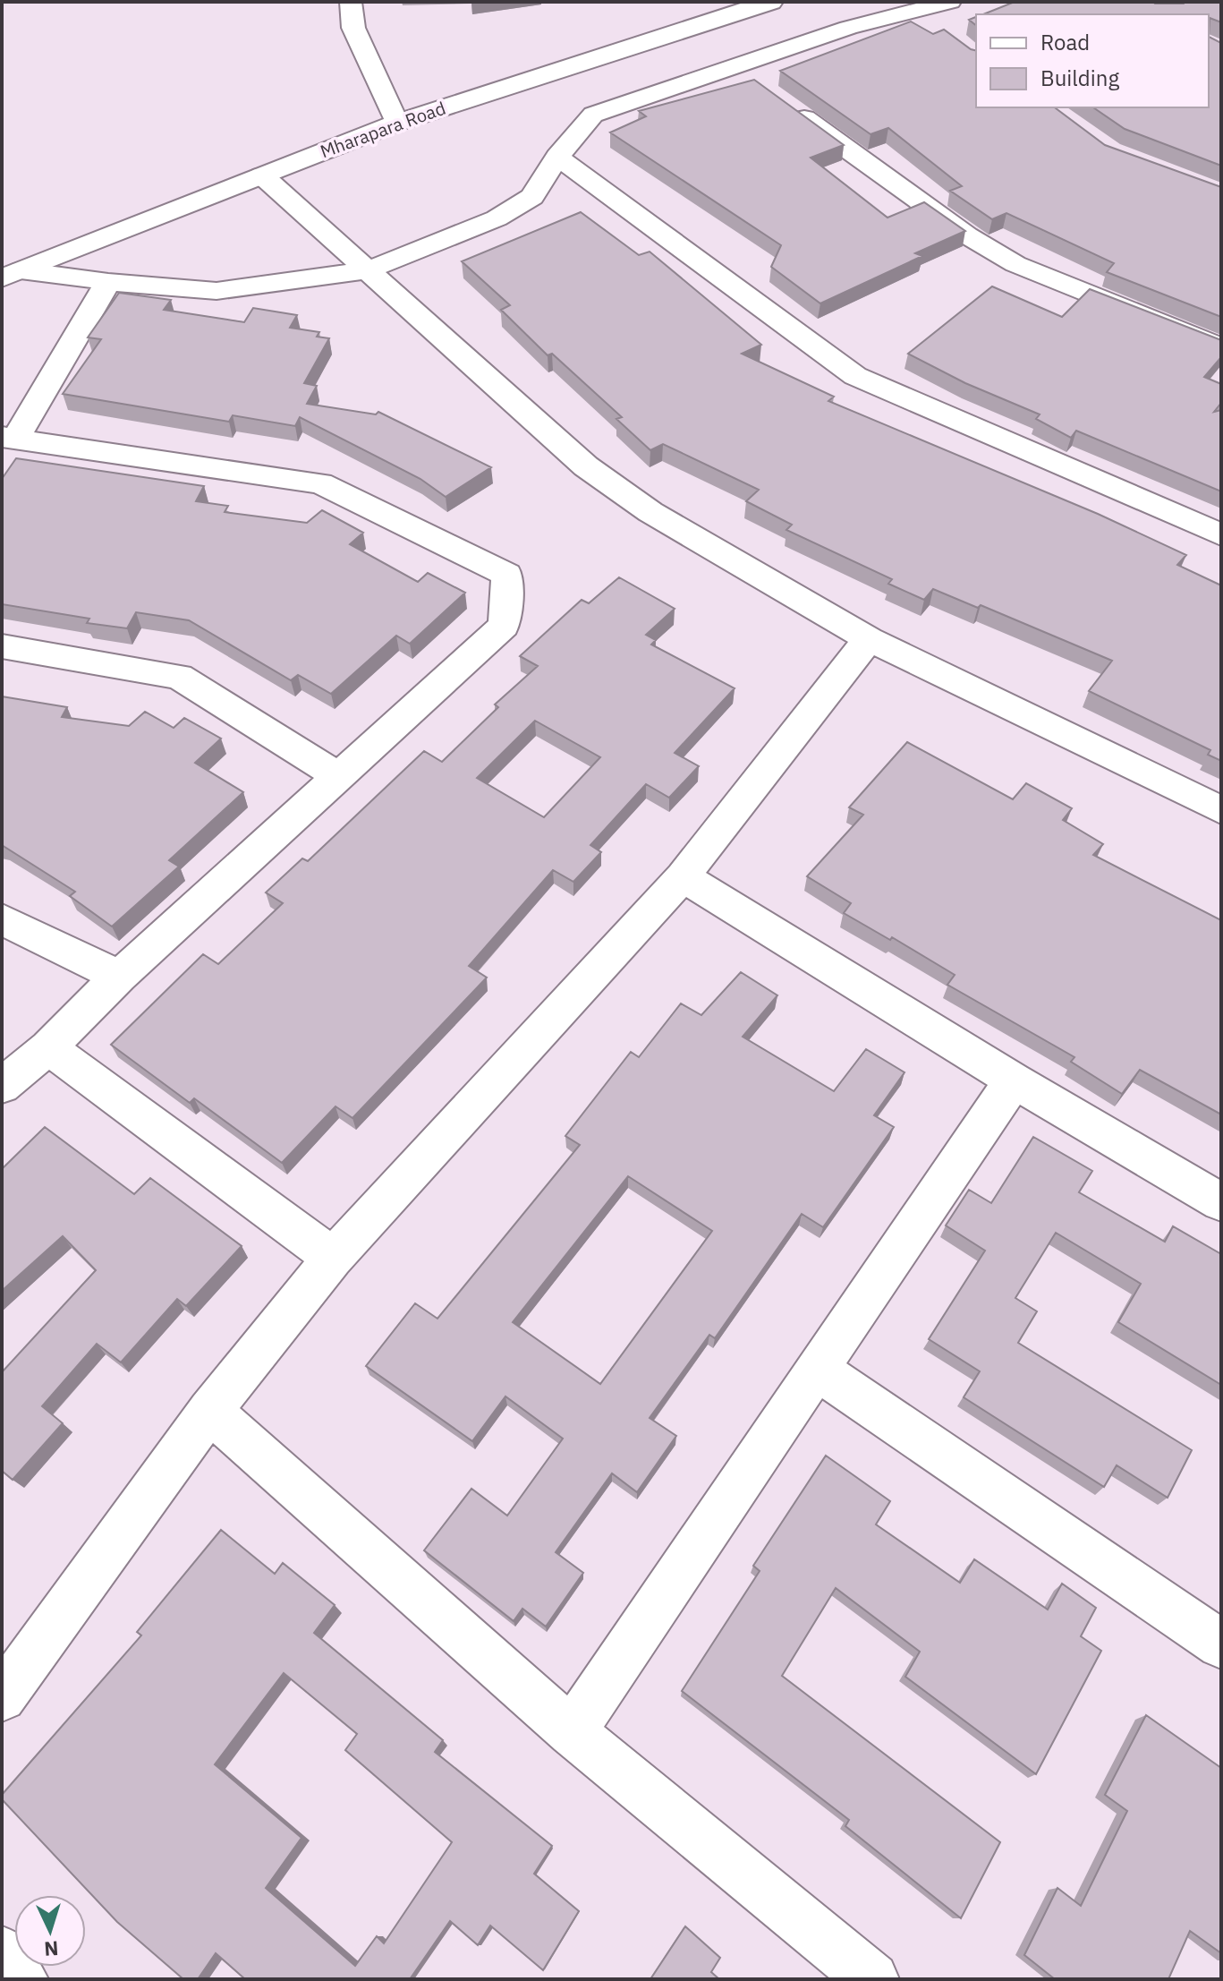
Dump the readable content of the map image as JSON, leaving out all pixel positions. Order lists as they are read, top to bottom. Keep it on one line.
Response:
{"streets":{"main road":["Mharapara Road"]},"legend":["Road","Building"],"north":"bottom"}
